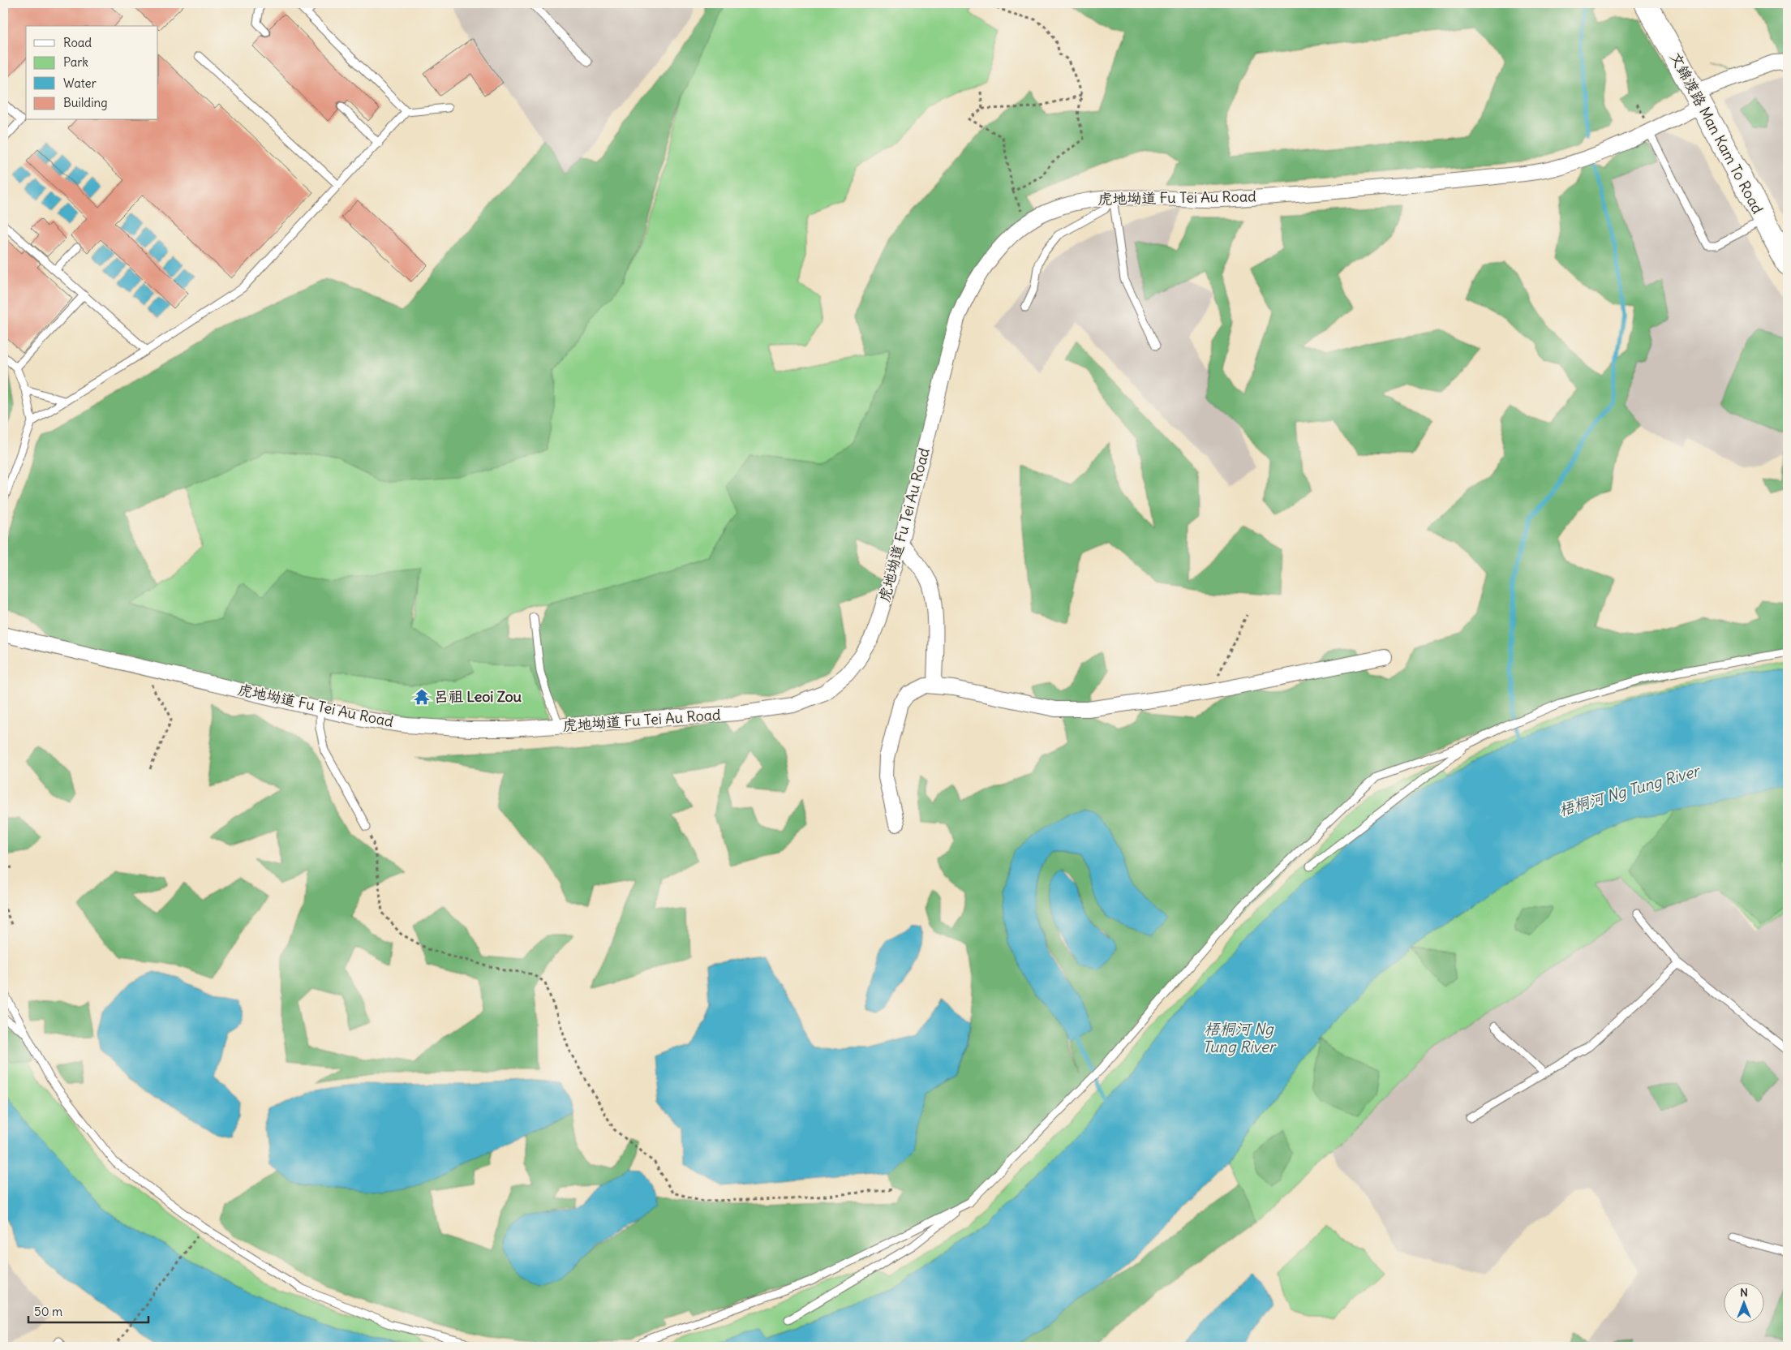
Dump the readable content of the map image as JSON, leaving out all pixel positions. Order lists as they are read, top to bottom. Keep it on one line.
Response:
{"streets":{"main road":["文錦渡路 Man Kam To Road"],"street":["虎地坳道 Fu Tei Au Road"]},"crossings":[["文錦渡路 Man Kam To Road","虎地坳道 Fu Tei Au Road"]],"water":["梧桐河 Ng Tung River"],"places":{"temple":["呂祖 Leoi Zou"]},"legend":["Road","Park","Water","Building"],"scale_bar":"50 m","north":"top"}
